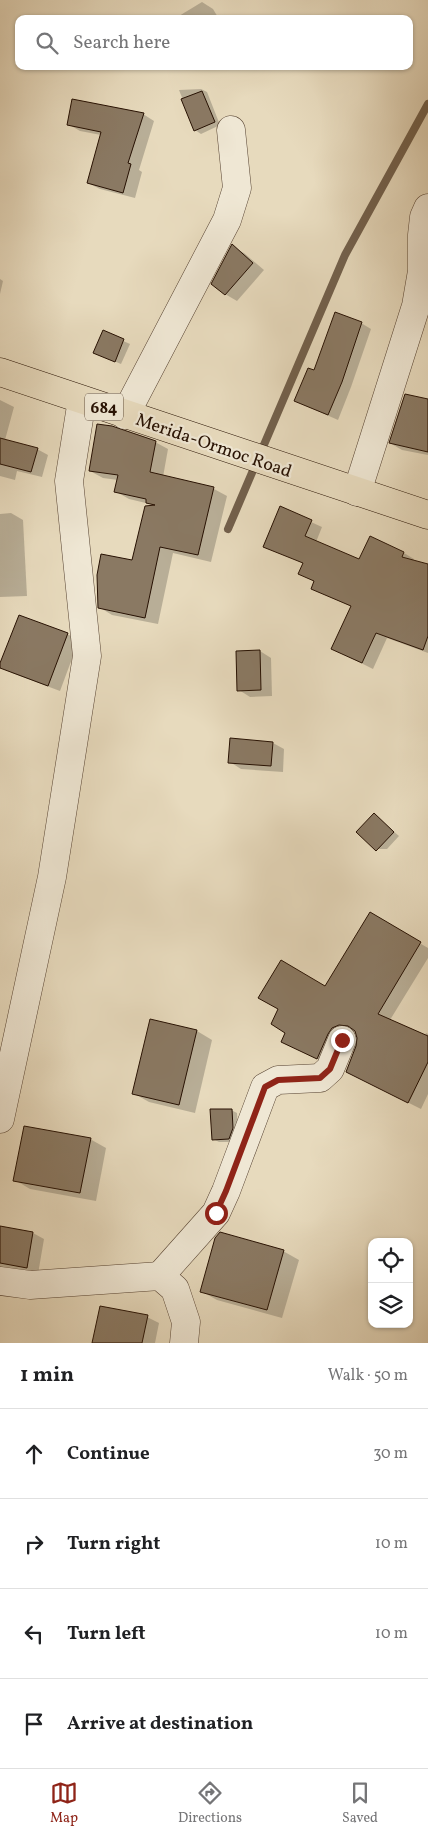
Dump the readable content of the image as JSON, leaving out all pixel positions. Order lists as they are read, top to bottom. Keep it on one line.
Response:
{"streets":{"highway":["684","Merida-Ormoc Road"]},"page":{"search":"Search here","heading":["1 min","Walk · 50 m"],"list":[["Continue","30 m"],["Turn right","10 m"],["Turn left","10 m"],"Arrive at destination"],"nav":["Map","Directions","Saved"]}}
